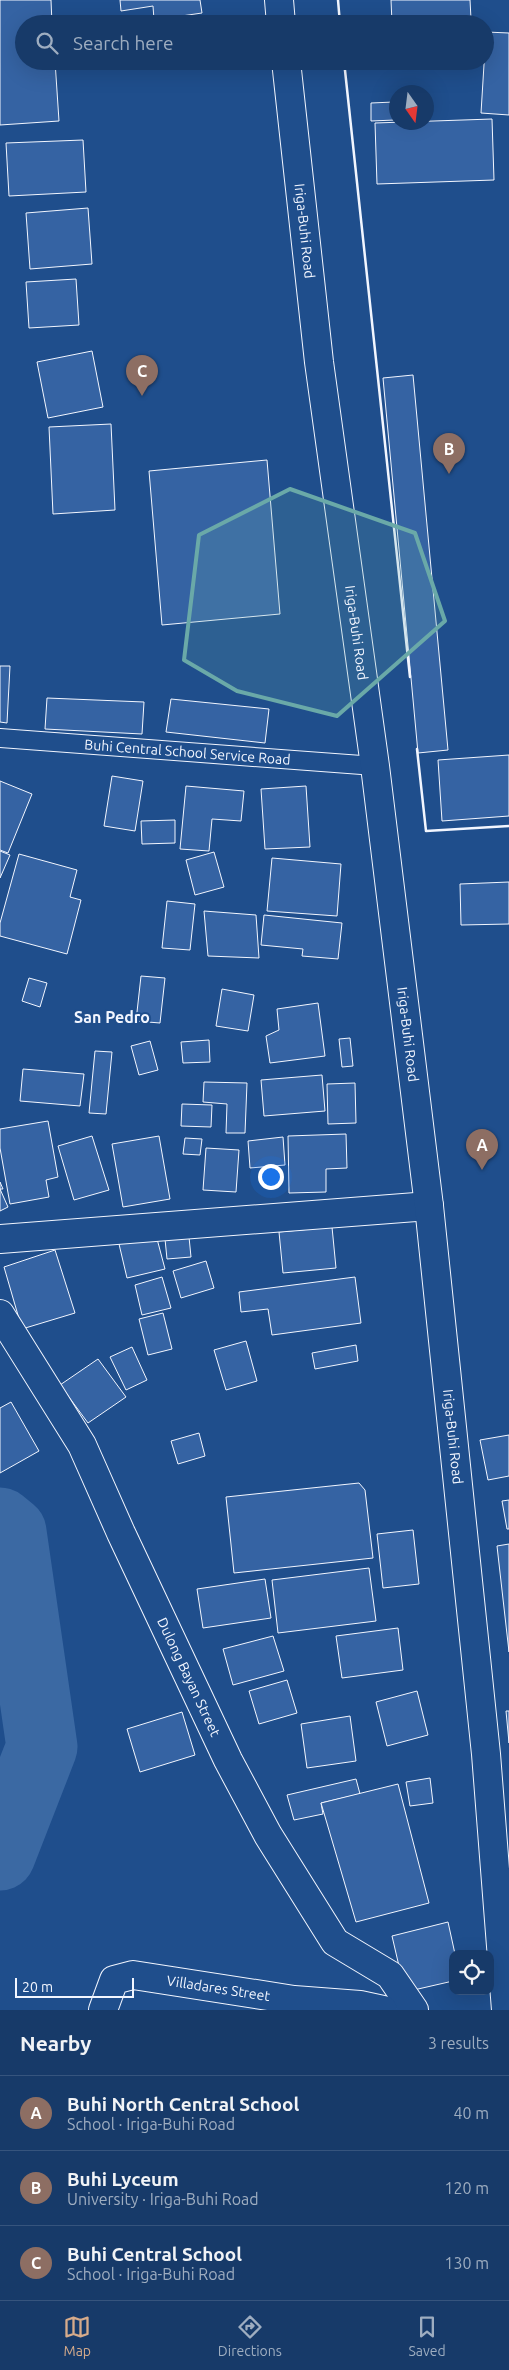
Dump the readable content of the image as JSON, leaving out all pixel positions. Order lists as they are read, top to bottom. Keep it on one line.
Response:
{"streets":{"main road":["Iriga-Buhi Road","Dulong Bayan Street","Villadares Street"],"lane":["Buhi Central School Service Road"]},"crossings":[["Iriga-Buhi Road","Buhi Central School Service Road"]],"districts":["San Pedro"],"scale_bar":"20 m","north":"bottom","page":{"search":"Search here","pins":["C","B","A"],"scale":"20 m","heading":["Nearby","3 results"],"list":[{"mark":"A","name":"Buhi North Central School","note":"School · Iriga-Buhi Road","value":"40 m"},{"mark":"B","name":"Buhi Lyceum","note":"University · Iriga-Buhi Road","value":"120 m"},{"mark":"C","name":"Buhi Central School","note":"School · Iriga-Buhi Road","value":"130 m"}],"nav":["Map","Directions","Saved"]}}
